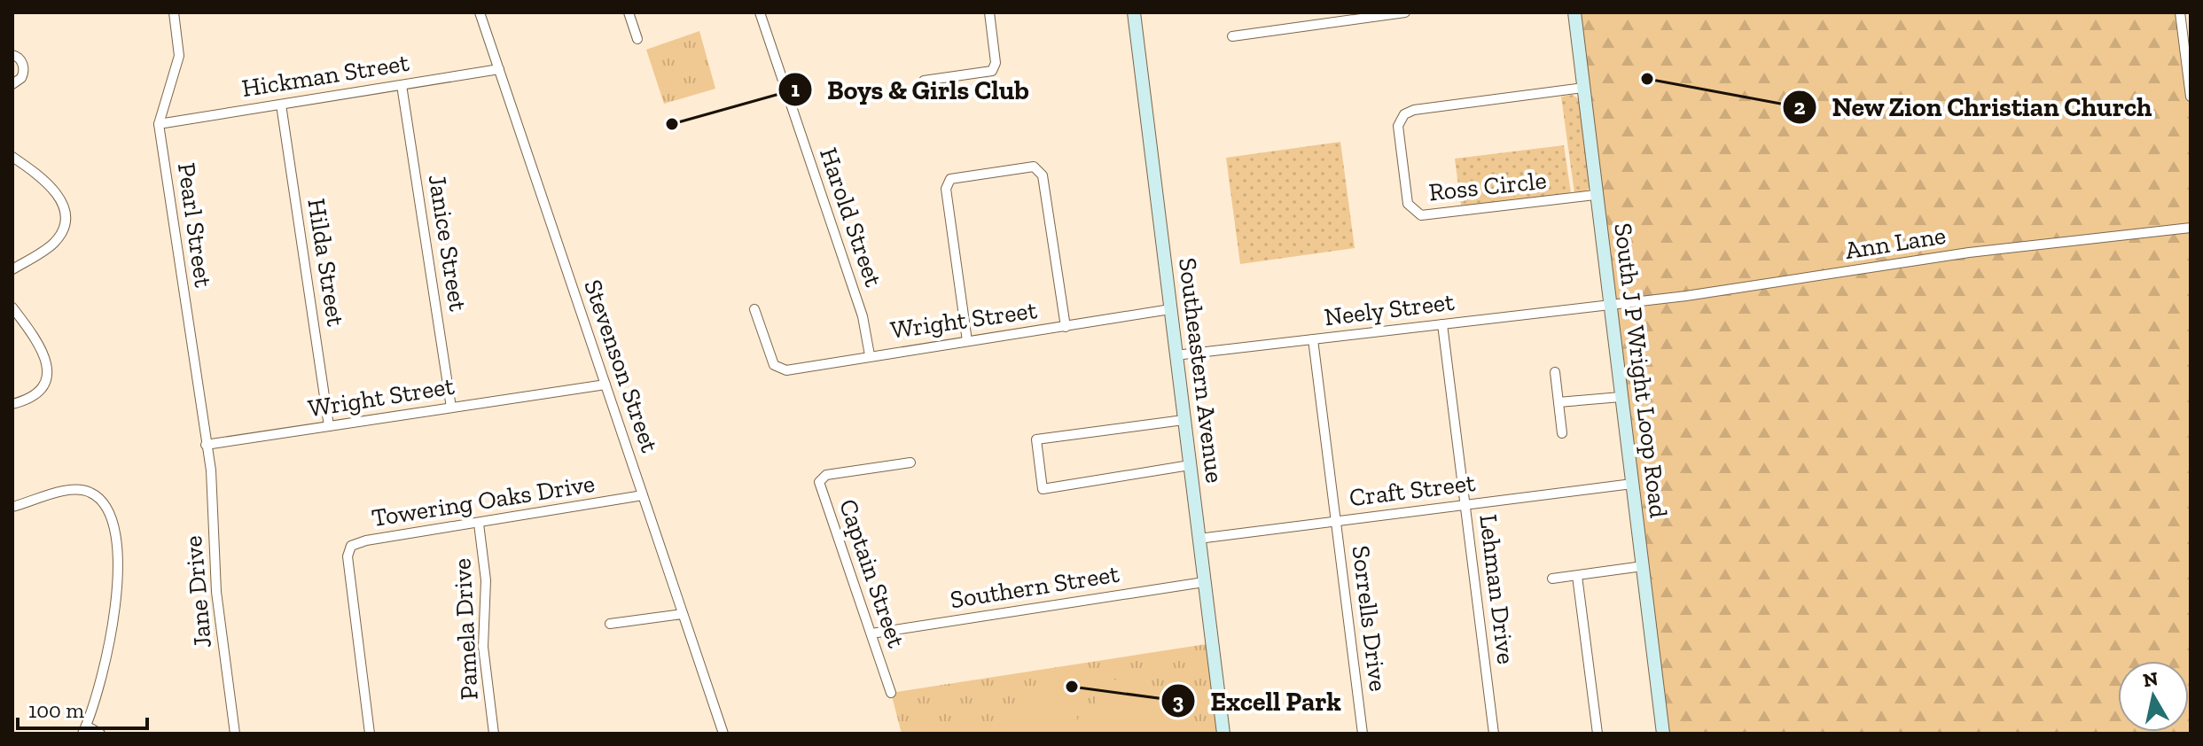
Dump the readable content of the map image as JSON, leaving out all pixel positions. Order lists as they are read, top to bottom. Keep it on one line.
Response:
{"streets":{"main road":["Southeastern Avenue","South J P Wright Loop Road"],"street":["Hickman Street","Ross Circle","Harold Street","Pearl Street","Janice Street","Ann Lane","Hilda Street","Neely Street","Wright Street","Stevenson Street","Craft Street","Towering Oaks Drive","Captain Street","Southern Street","Lehman Drive","Jane Drive","Sorrells Drive","Pamela Drive"]},"crossings":[["Hickman Street","Pearl Street"],["Hickman Street","Janice Street"],["Hickman Street","Hilda Street"],["Hickman Street","Stevenson Street"],["Ross Circle","South J P Wright Loop Road"],["Harold Street","Wright Street"],["Pearl Street","Wright Street"],["Pearl Street","Jane Drive"],["Janice Street","Wright Street"],["Ann Lane","Neely Street"],["Ann Lane","South J P Wright Loop Road"],["Hilda Street","Wright Street"],["Neely Street","Southeastern Avenue"],["Neely Street","South J P Wright Loop Road"],["Neely Street","Lehman Drive"],["Neely Street","Sorrells Drive"],["Wright Street","Stevenson Street"],["Wright Street","Southeastern Avenue"],["Wright Street","Jane Drive"],["Stevenson Street","Towering Oaks Drive"],["Southeastern Avenue","Craft Street"],["Southeastern Avenue","Southern Street"],["South J P Wright Loop Road","Craft Street"],["Craft Street","Lehman Drive"],["Craft Street","Sorrells Drive"],["Towering Oaks Drive","Pamela Drive"],["Captain Street","Southern Street"]],"places":["New Zion Christian Church","Boys & Girls Club","Excell Park"],"scale_bar":"100 m","north":"top"}
